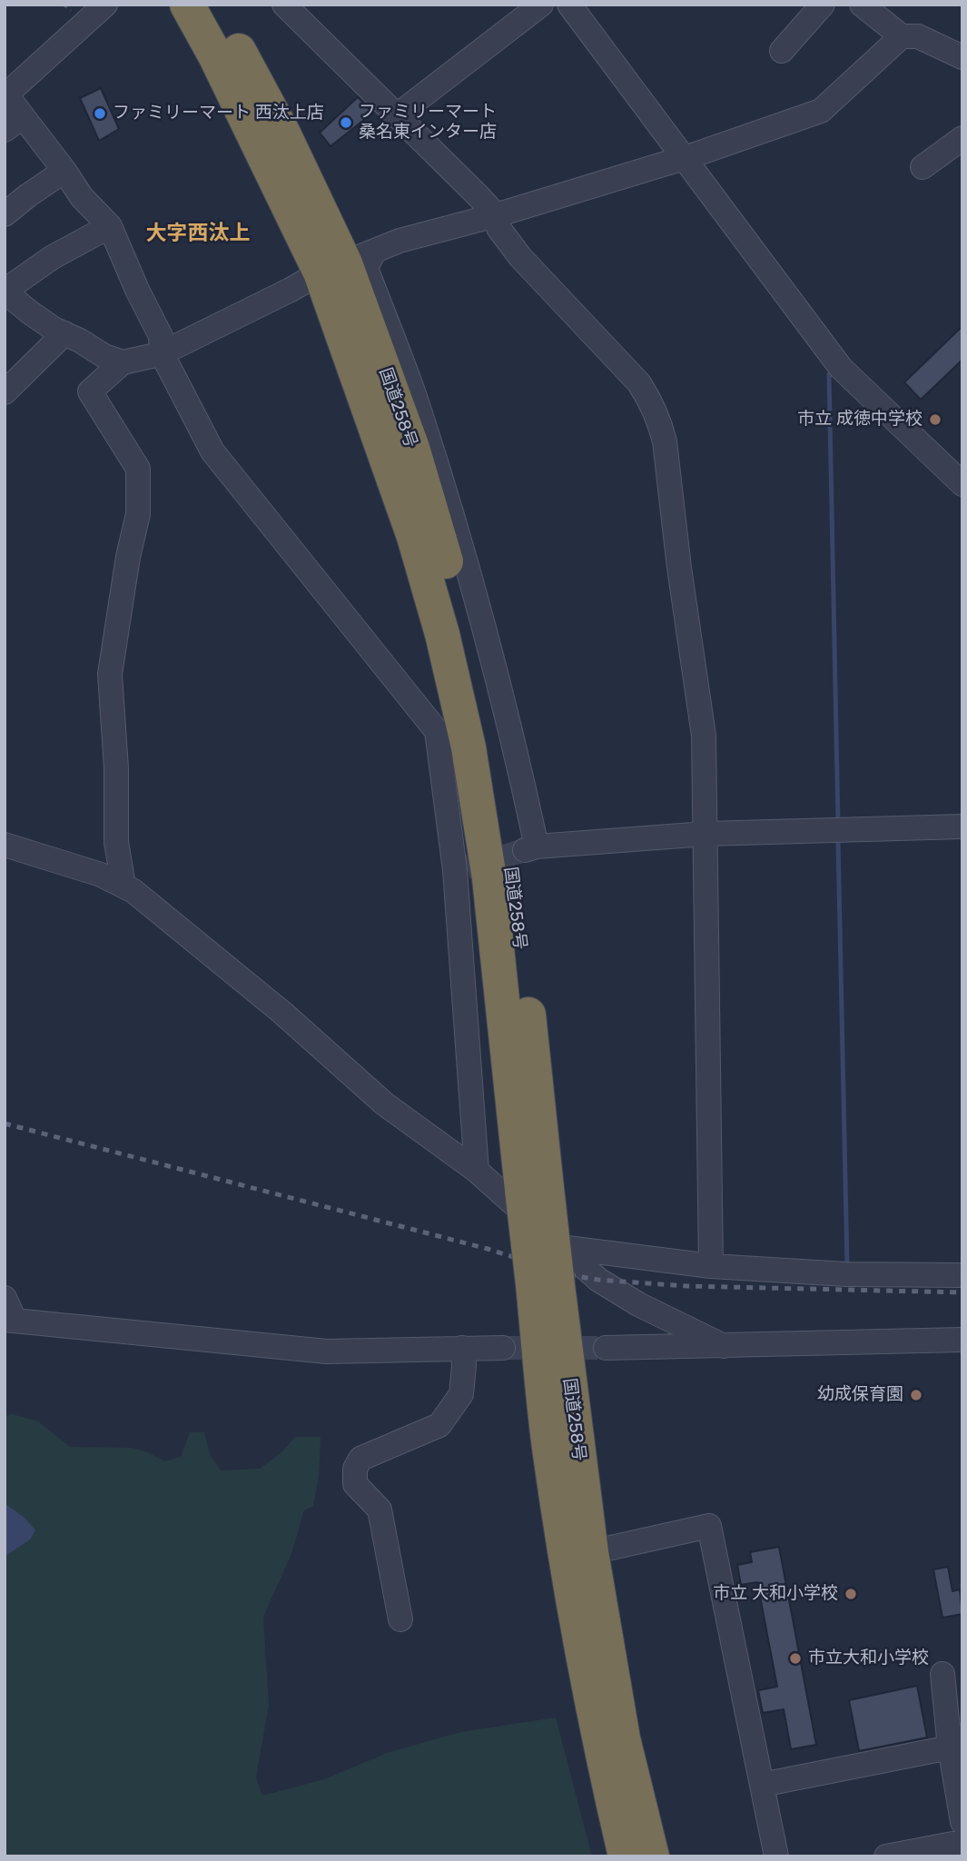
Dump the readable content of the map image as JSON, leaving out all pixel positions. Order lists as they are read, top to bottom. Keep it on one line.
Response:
{"streets":{"highway":["国道258号"]},"districts":["大字西汰上"],"places":["ファミリーマート 西汰上店","ファミリーマート 桑名東インター店","市立 成徳中学校","幼成保育園","市立 大和小学校","市立大和小学校"]}
